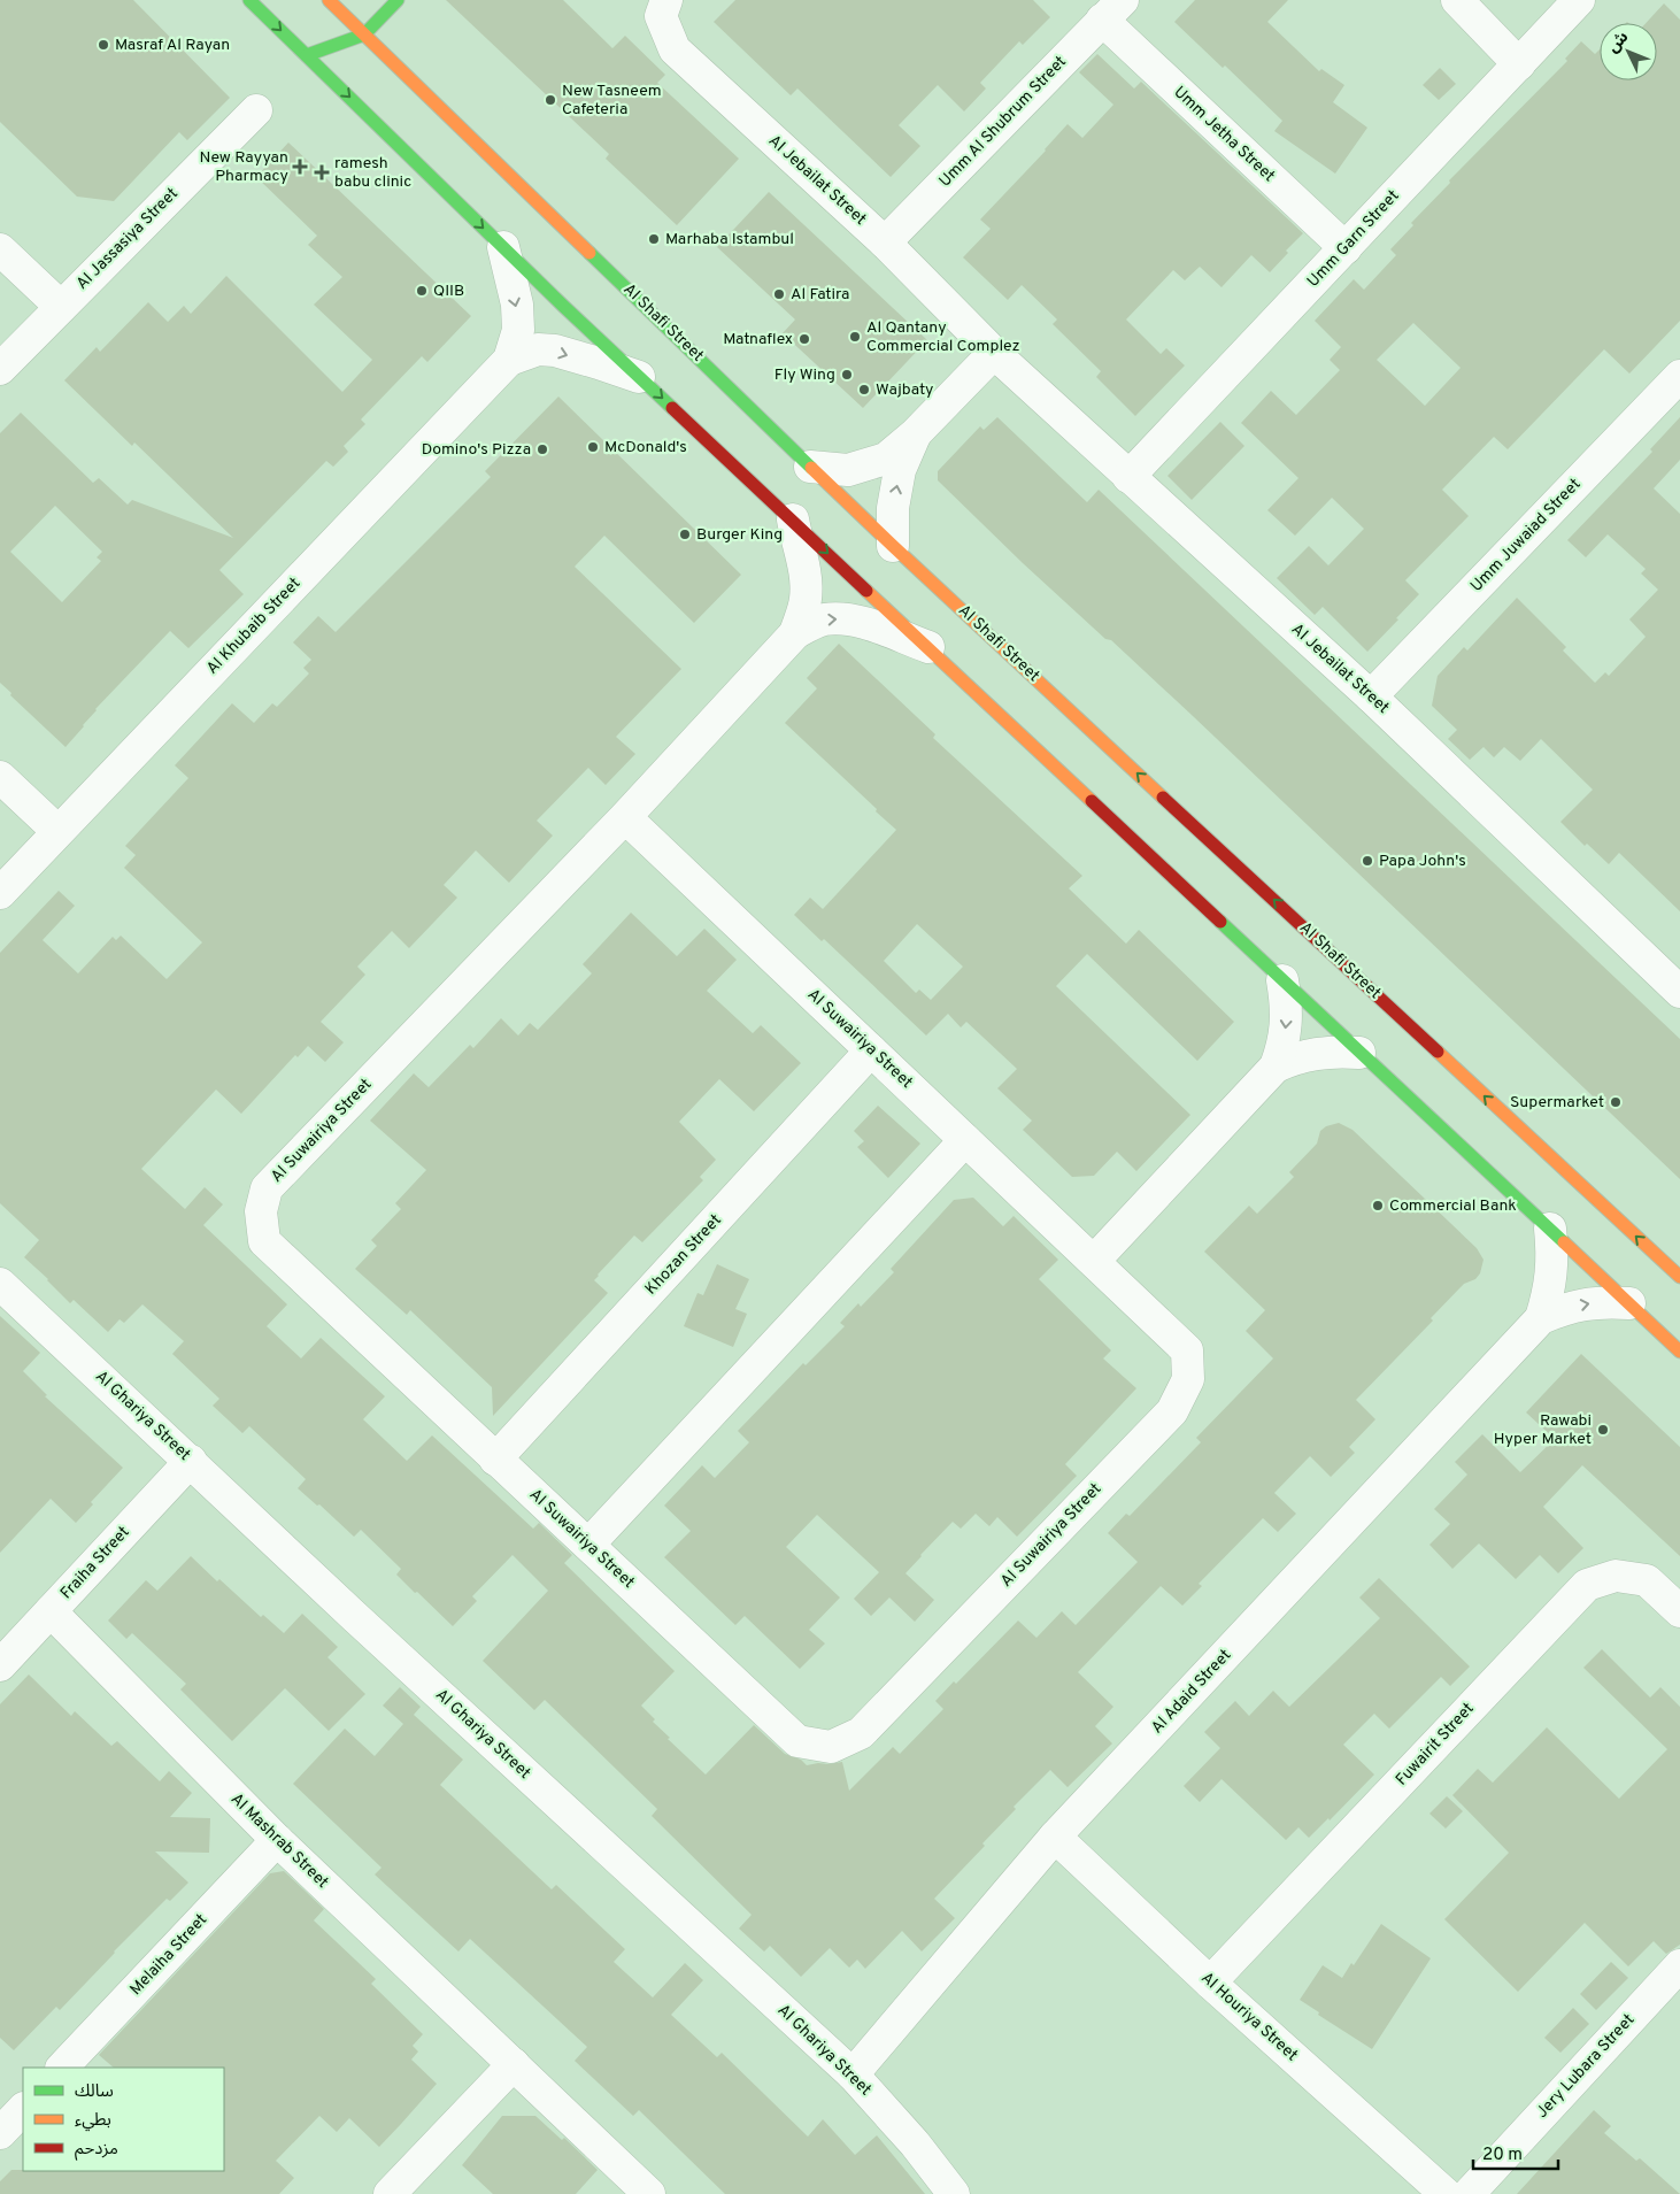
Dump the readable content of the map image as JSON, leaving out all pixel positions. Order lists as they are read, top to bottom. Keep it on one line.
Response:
{"streets":{"main road":["Al Shafi Street"],"street":["Umm Al Shubrum Street","Umm Jetha Street","Al Jebailat Street","Al Jassasiya Street","Umm Garn Street","Umm Juwaiad Street","Al Khubaib Street","Al Suwairiya Street","Khozan Street","Al Ghariya Street","Fraiha Street","Al Adaid Street","Fuwairit Street","Al Mashrab Street","Melaiha Street","Al Houriya Street","Jery Lubara Street"]},"crossings":[["Umm Al Shubrum Street","Umm Jetha Street"],["Umm Al Shubrum Street","Al Jebailat Street"],["Umm Jetha Street","Umm Garn Street"],["Al Jebailat Street","Umm Garn Street"],["Al Jebailat Street","Umm Juwaiad Street"],["Al Suwairiya Street","Khozan Street"],["Al Ghariya Street","Fraiha Street"],["Al Ghariya Street","Al Adaid Street"],["Fraiha Street","Al Mashrab Street"],["Al Adaid Street","Al Houriya Street"],["Fuwairit Street","Al Houriya Street"],["Al Mashrab Street","Melaiha Street"]],"places":{"other":["Masraf Al Rayan","New Tasneem Cafeteria","Marhaba Istambul","QIIB","Al Fatira","Al Qantany Commercial Complez","Matnaflex","Fly Wing","Wajbaty","McDonald's","Domino's Pizza","Burger King","Papa John's","Supermarket","Commercial Bank","Rawabi Hyper Market"],"health":["New Rayyan Pharmacy","ramesh babu clinic"]},"legend":["سالك","بطيء","مزدحم"],"scale_bar":"20 m","north":"top left"}
